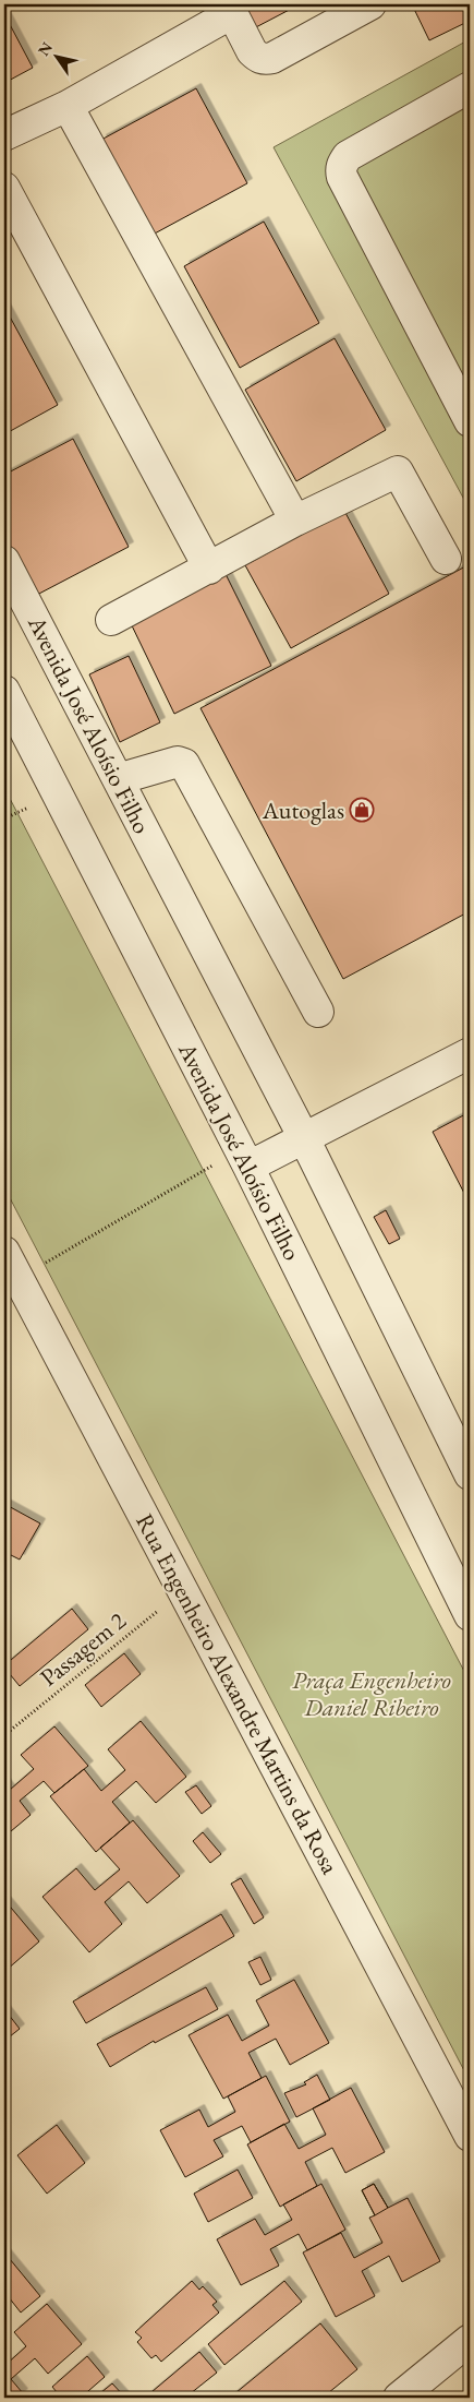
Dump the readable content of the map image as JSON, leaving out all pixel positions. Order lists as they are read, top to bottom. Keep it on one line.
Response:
{"streets":{"street":["Avenida José Aloísio Filho","Rua Engenheiro Alexandre Martins da Rosa"],"path":["Passagem 2"]},"crossings":[["Passagem 2","Rua Engenheiro Alexandre Martins da Rosa"]],"parks":["Praça Engenheiro Daniel Ribeiro"],"places":{"shop":["Autoglas"]},"north":"top left"}
